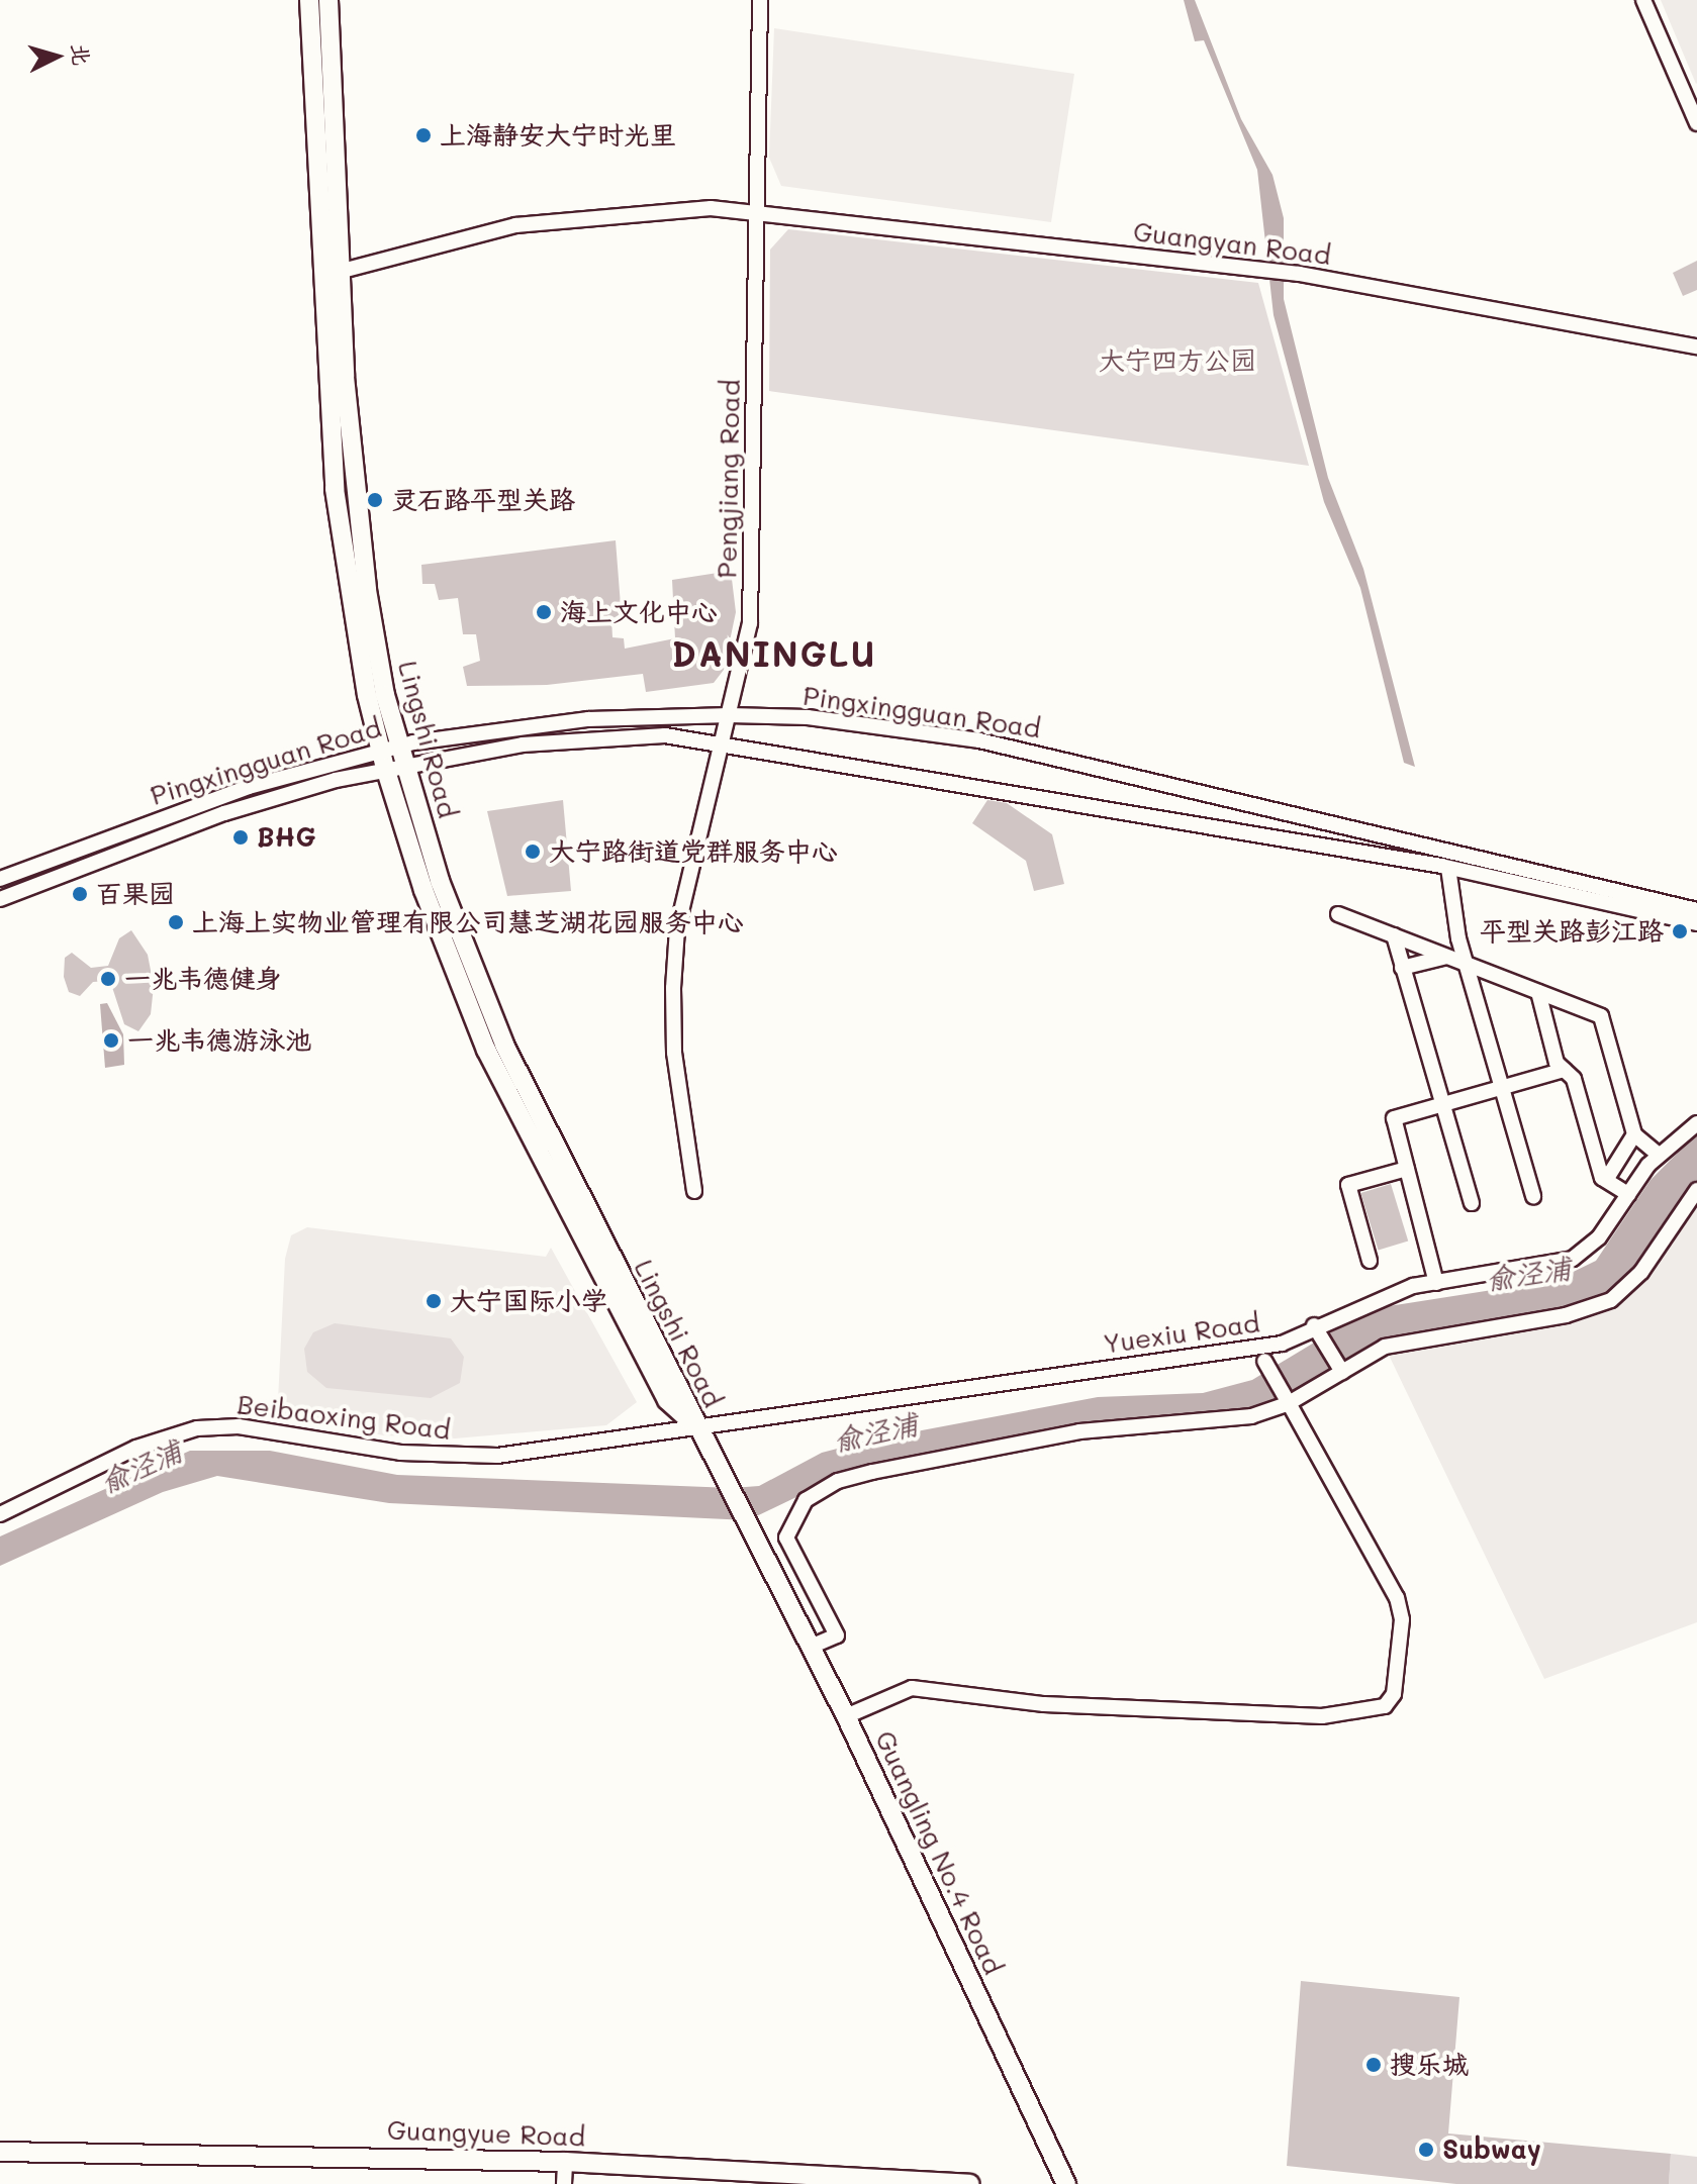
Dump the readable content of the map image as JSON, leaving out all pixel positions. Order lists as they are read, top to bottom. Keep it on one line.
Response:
{"streets":{"main road":["Lingshi Road","Guangling No.4 Road","Guangyue Road"],"street":["Guangyan Road","Pengjiang Road","Pingxingguan Road","Yuexiu Road","Beibaoxing Road"]},"crossings":[["Guangyan Road","Pengjiang Road"],["Guangyan Road","Lingshi Road"],["Pengjiang Road","Pingxingguan Road"],["Pingxingguan Road","Lingshi Road"],["Lingshi Road","Yuexiu Road"],["Lingshi Road","Beibaoxing Road"],["Lingshi Road","Guangling No.4 Road"],["Yuexiu Road","Beibaoxing Road"],["Yuexiu Road","Guangling No.4 Road"],["Beibaoxing Road","Guangling No.4 Road"]],"districts":["DANINGLU"],"water":["俞泾浦"],"parks":["大宁四方公园"],"places":["上海静安大宁时光里","灵石路平型关路","海上文化中心","BHG","大宁路街道党群服务中心","百果园","上海上实物业管理有限公司慧芝湖花园服务中心","平型关路彭江路","一兆韦德健身","一兆韦德游泳池","大宁国际小学","搜乐城","Subway"],"north":"right"}
